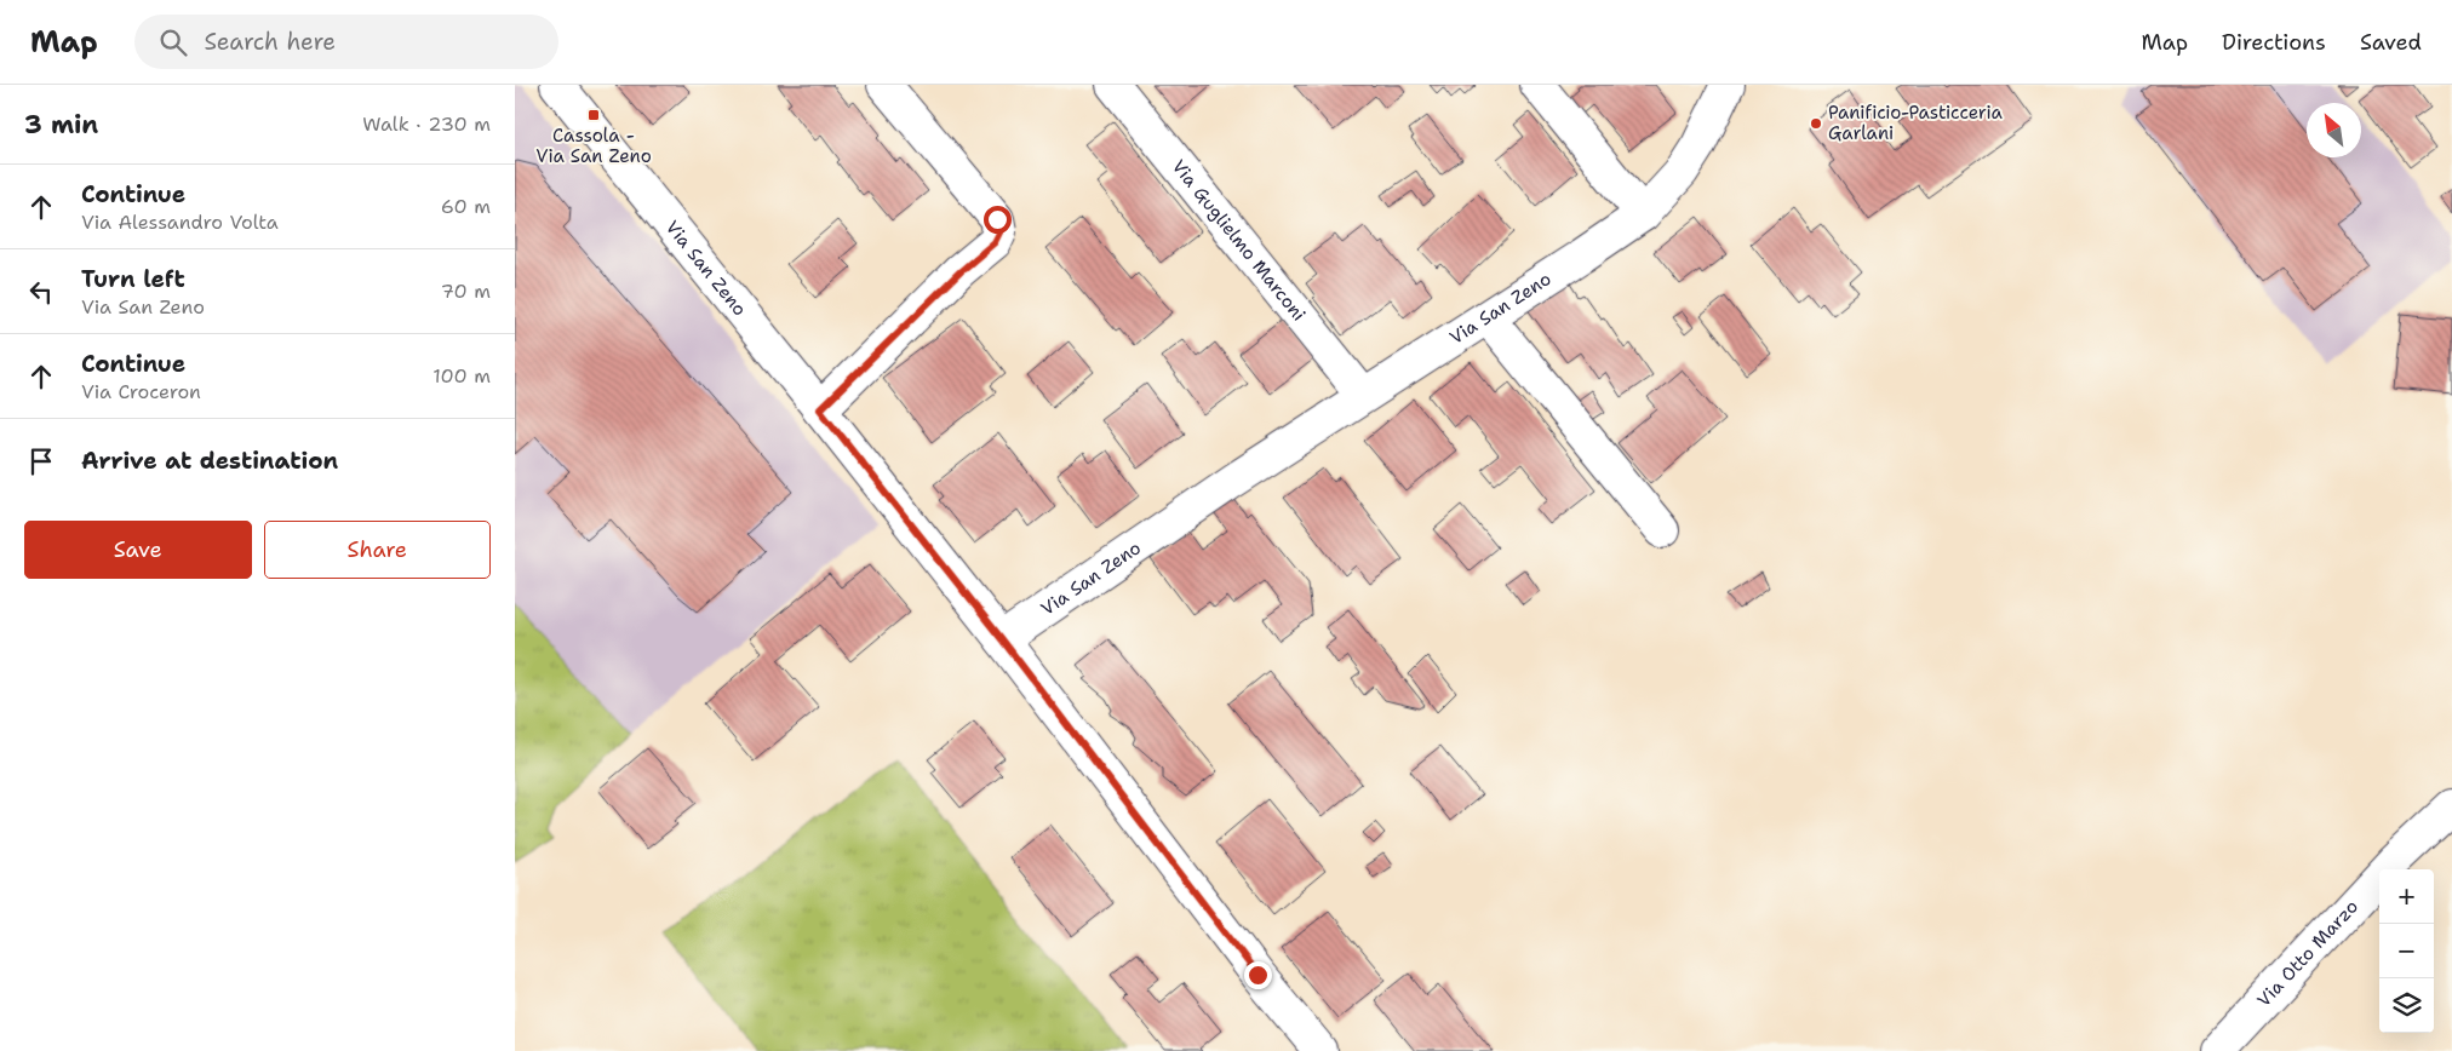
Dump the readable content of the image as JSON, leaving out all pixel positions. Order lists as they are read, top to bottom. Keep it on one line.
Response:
{"streets":{"street":["Via Guglielmo Marconi","Via San Zeno","Via Otto Marzo"]},"crossings":[["Via Guglielmo Marconi","Via San Zeno"]],"places":{"transit":["Cassola - Via San Zeno"],"other":["Panificio-Pasticceria Garlani"]},"north":"top left","page":{"header":"Map","search":"Search here","nav":["Map","Directions","Saved"],"heading":["3 min","Walk · 230 m"],"list":[["Continue","Via Alessandro Volta","60 m"],["Turn left","Via San Zeno","70 m"],["Continue","Via Croceron","100 m"],"Arrive at destination"],"buttons":["Save","Share"],"map_buttons":["+","−"]}}
